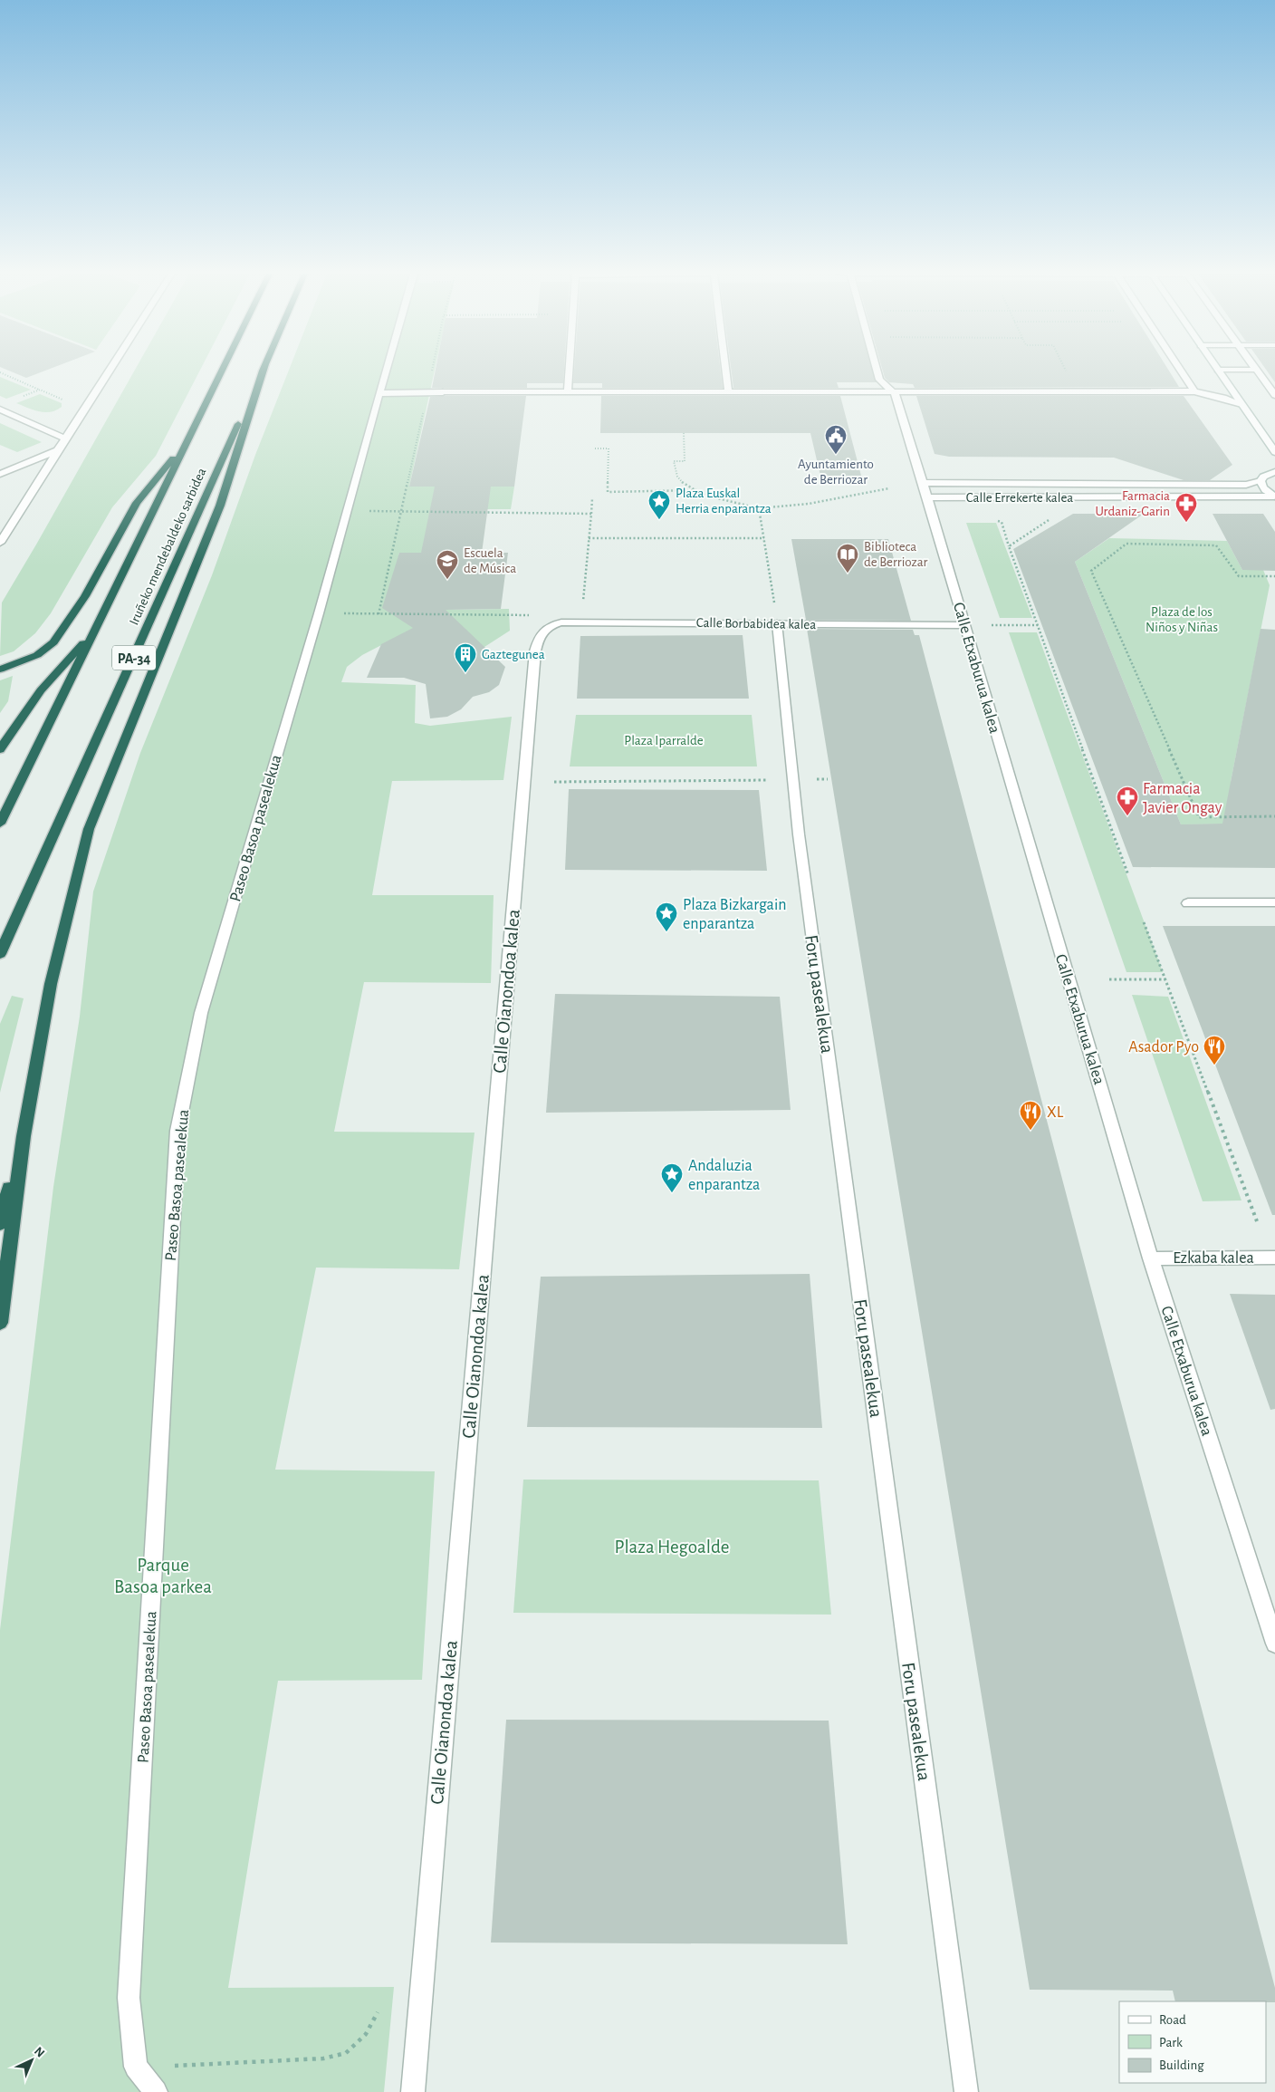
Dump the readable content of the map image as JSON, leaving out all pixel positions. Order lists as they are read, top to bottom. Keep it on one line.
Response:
{"streets":{"highway":["Iruñeko mendebaldeko sarbidea","PA-34"],"street":["Calle Errekerte kalea","Calle Borbabidea kalea","Calle Etxaburua kalea","Paseo Basoa pasealekua","Calle Oianondoa kalea","Foru pasealekua","Ezkaba kalea"]},"crossings":[["Calle Errekerte kalea","Calle Etxaburua kalea"],["Calle Borbabidea kalea","Calle Etxaburua kalea"],["Calle Borbabidea kalea","Calle Oianondoa kalea"],["Calle Borbabidea kalea","Foru pasealekua"],["Calle Etxaburua kalea","Ezkaba kalea"]],"parks":["Plaza de los Niños y Niñas","Plaza Iparralde","Plaza Hegoalde","Parque Basoa parkea"],"places":{"public building":["Ayuntamiento de Berriozar"],"place":["Plaza Euskal Herria enparantza","Plaza Bizkargain enparantza","Andaluzia enparantza"],"pharmacy":["Farmacia Urdaniz-Garin","Farmacia Javier Ongay"],"library":["Biblioteca de Berriozar"],"school or university":["Escuela de Música"],"building":["Gaztegunea"],"restaurant":["Asador Pyo","XL"]},"legend":["Road","Park","Building"],"north":"top right"}
